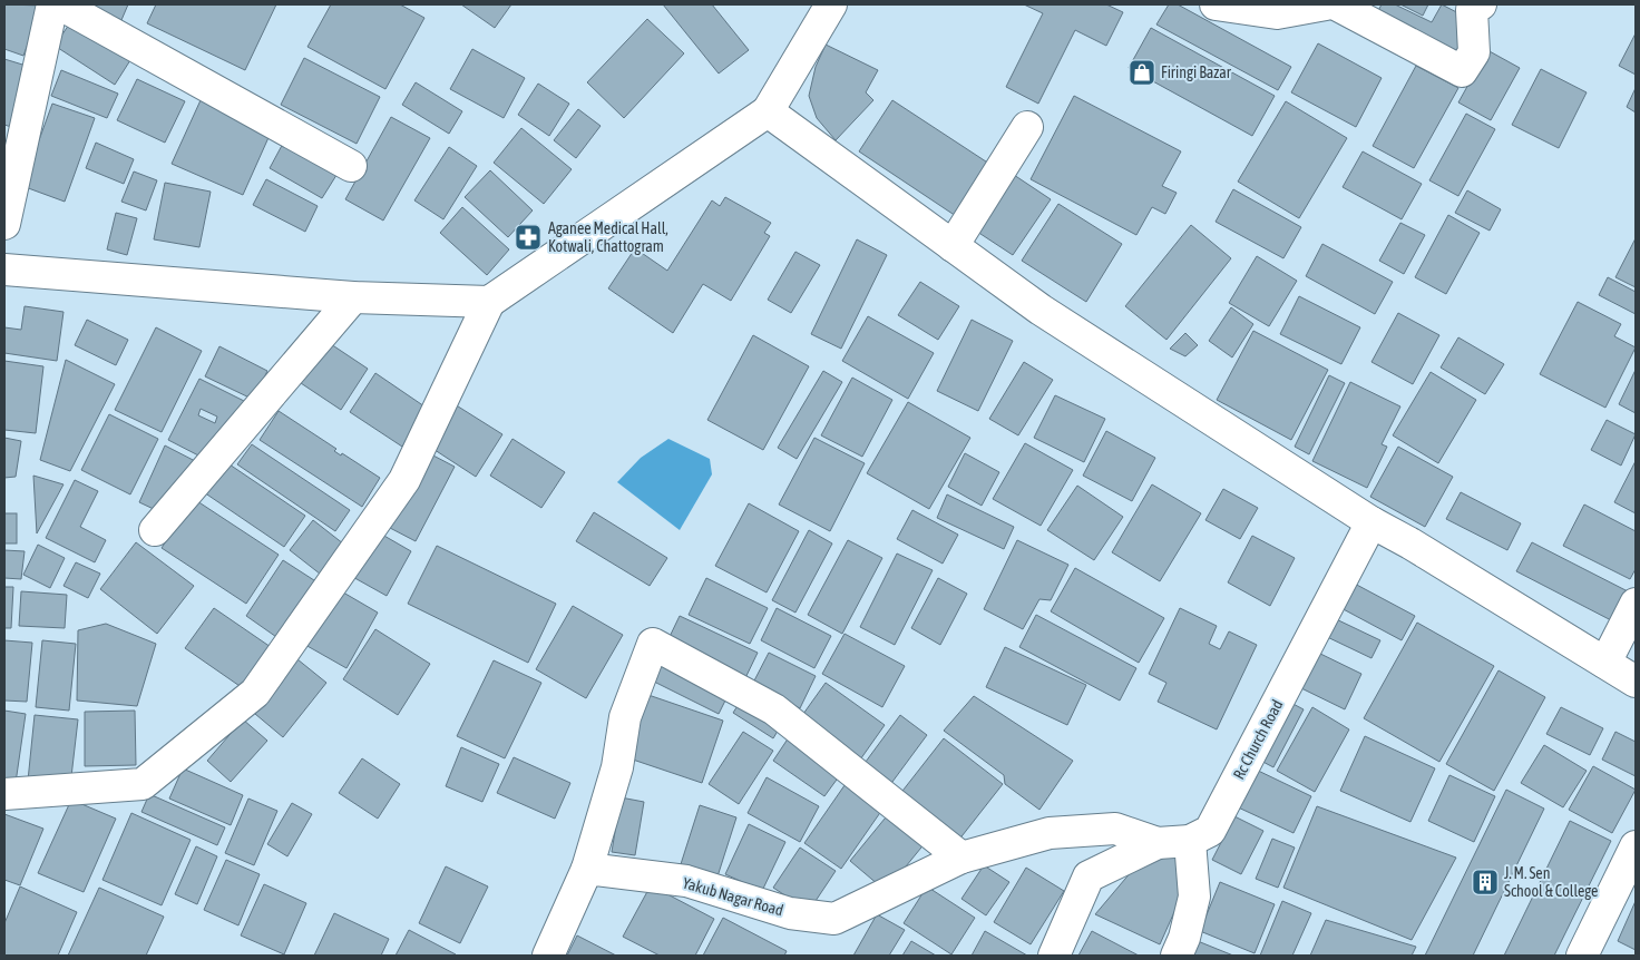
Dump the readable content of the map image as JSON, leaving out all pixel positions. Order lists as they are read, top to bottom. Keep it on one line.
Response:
{"streets":{"street":["Rc Church Road","Yakub Nagar Road"]},"places":{"shop":["Firingi Bazar"],"pharmacy":["Aganee Medical Hall, Kotwali, Chattogram"],"building":["J. M. Sen School & College"]}}
